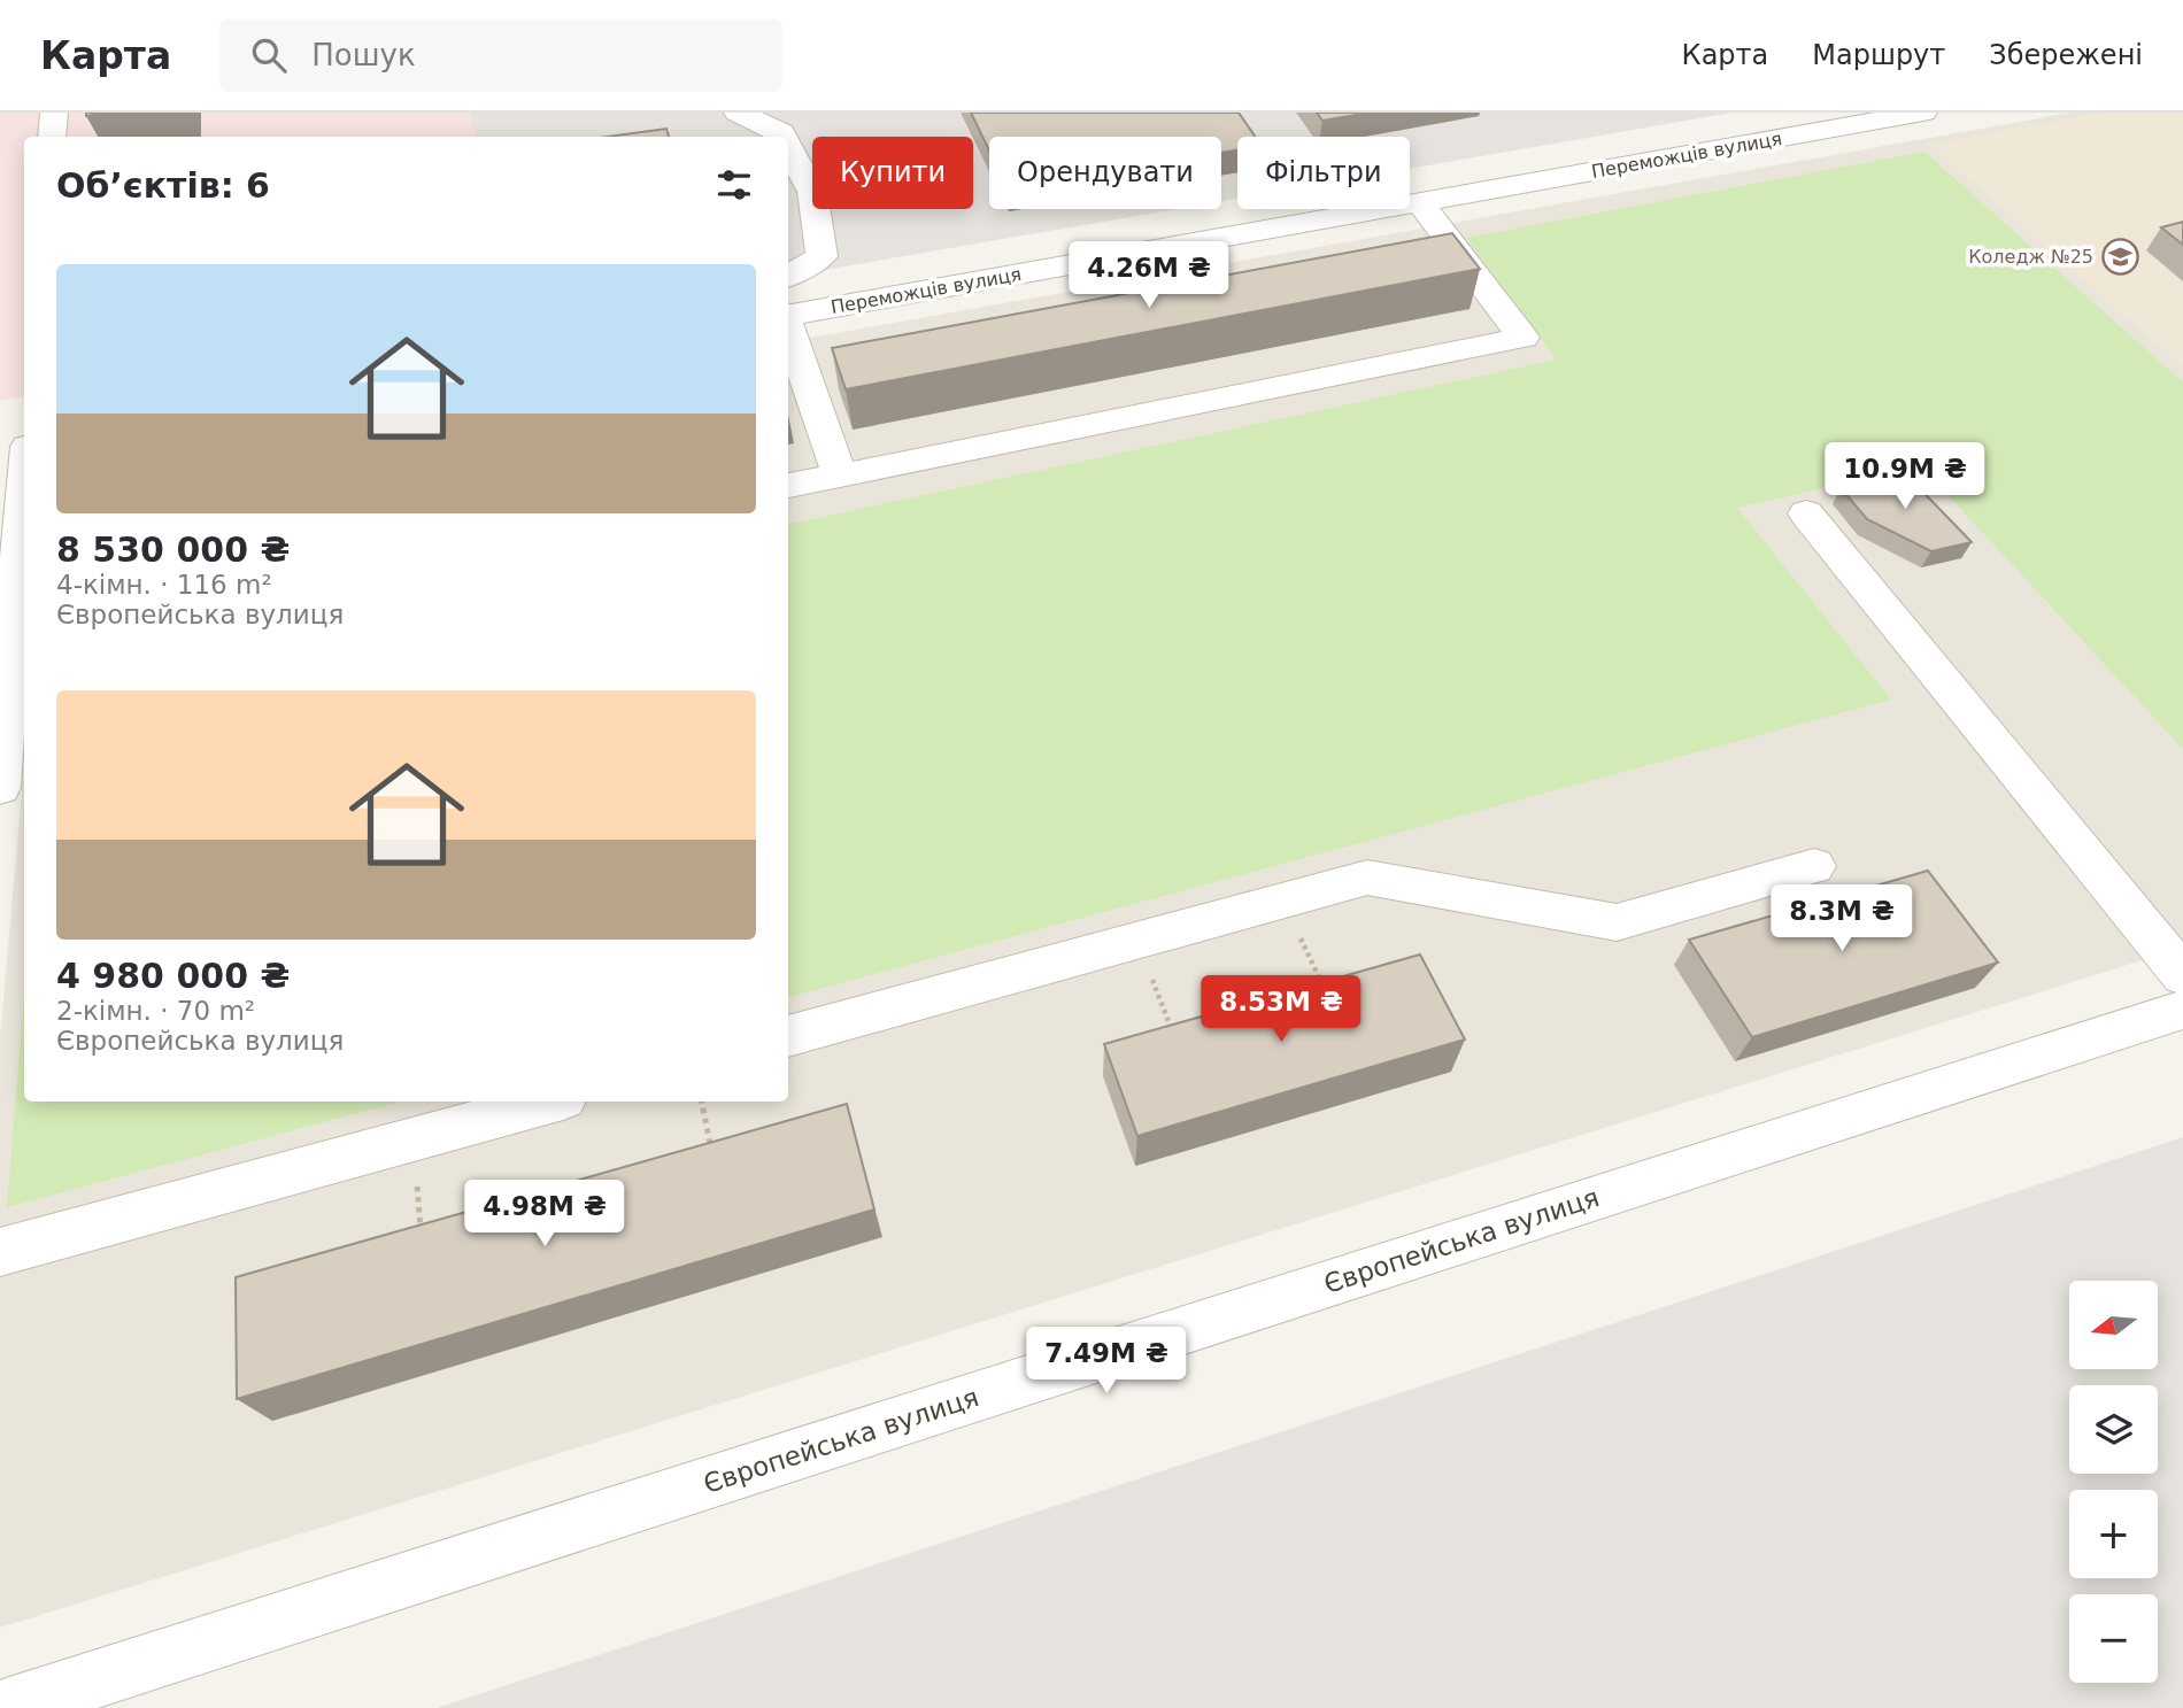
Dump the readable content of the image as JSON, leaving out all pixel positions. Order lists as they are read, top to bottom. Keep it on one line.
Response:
{"streets":{"street":["Переможців вулиця","Європейська вулиця"]},"places":{"school or university":["Коледж №25"]},"north":"left","page":{"header":"Карта","search":"Пошук","nav":["Карта","Маршрут","Збережені"],"chip":["Купити","Орендувати","Фільтри"],"heading":"Об’єктів: 6","list":[{"name":"8 530 000 ₴","note":"4-кімн. · 116 m² · Європейська вулиця"},{"name":"4 980 000 ₴","note":"2-кімн. · 70 m² · Європейська вулиця"}],"price":["4.26M ₴","10.9M ₴","8.3M ₴","8.53M ₴","4.98M ₴","7.49M ₴"],"map_buttons":["+","−"]}}
